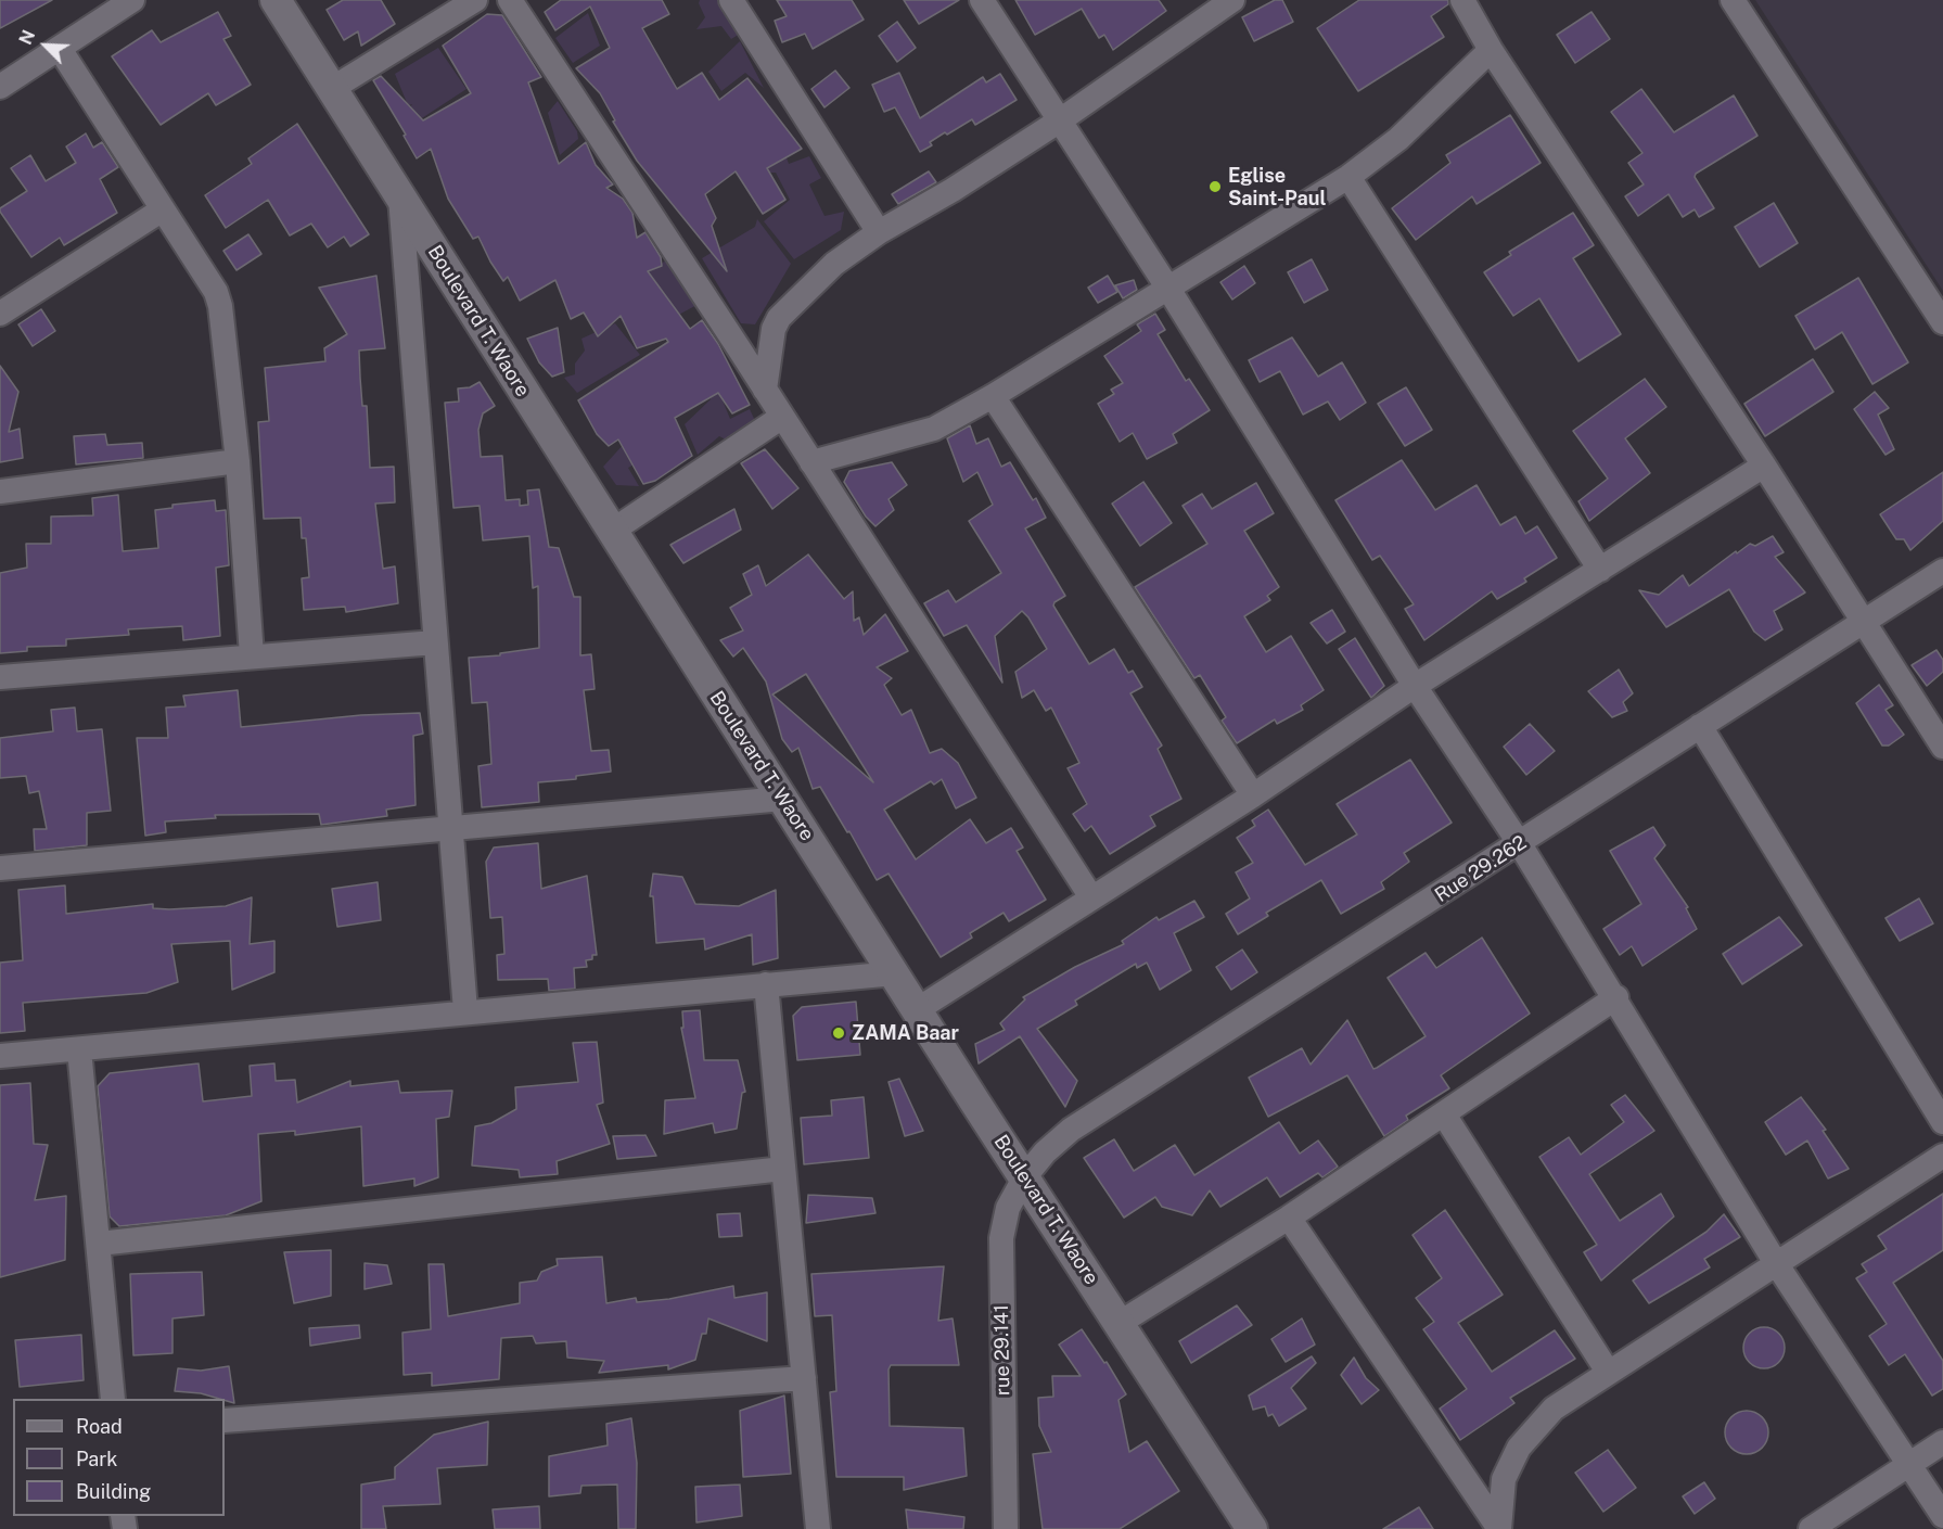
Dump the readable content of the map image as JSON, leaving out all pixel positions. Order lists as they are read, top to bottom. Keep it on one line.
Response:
{"streets":{"street":["Boulevard T. Waore","Rue 29.262","rue 29.141"]},"crossings":[["Boulevard T. Waore","Rue 29.262"],["Boulevard T. Waore","rue 29.141"],["Rue 29.262","rue 29.141"]],"places":["Eglise Saint-Paul","ZAMA Baar"],"legend":["Road","Park","Building"],"north":"top left"}
